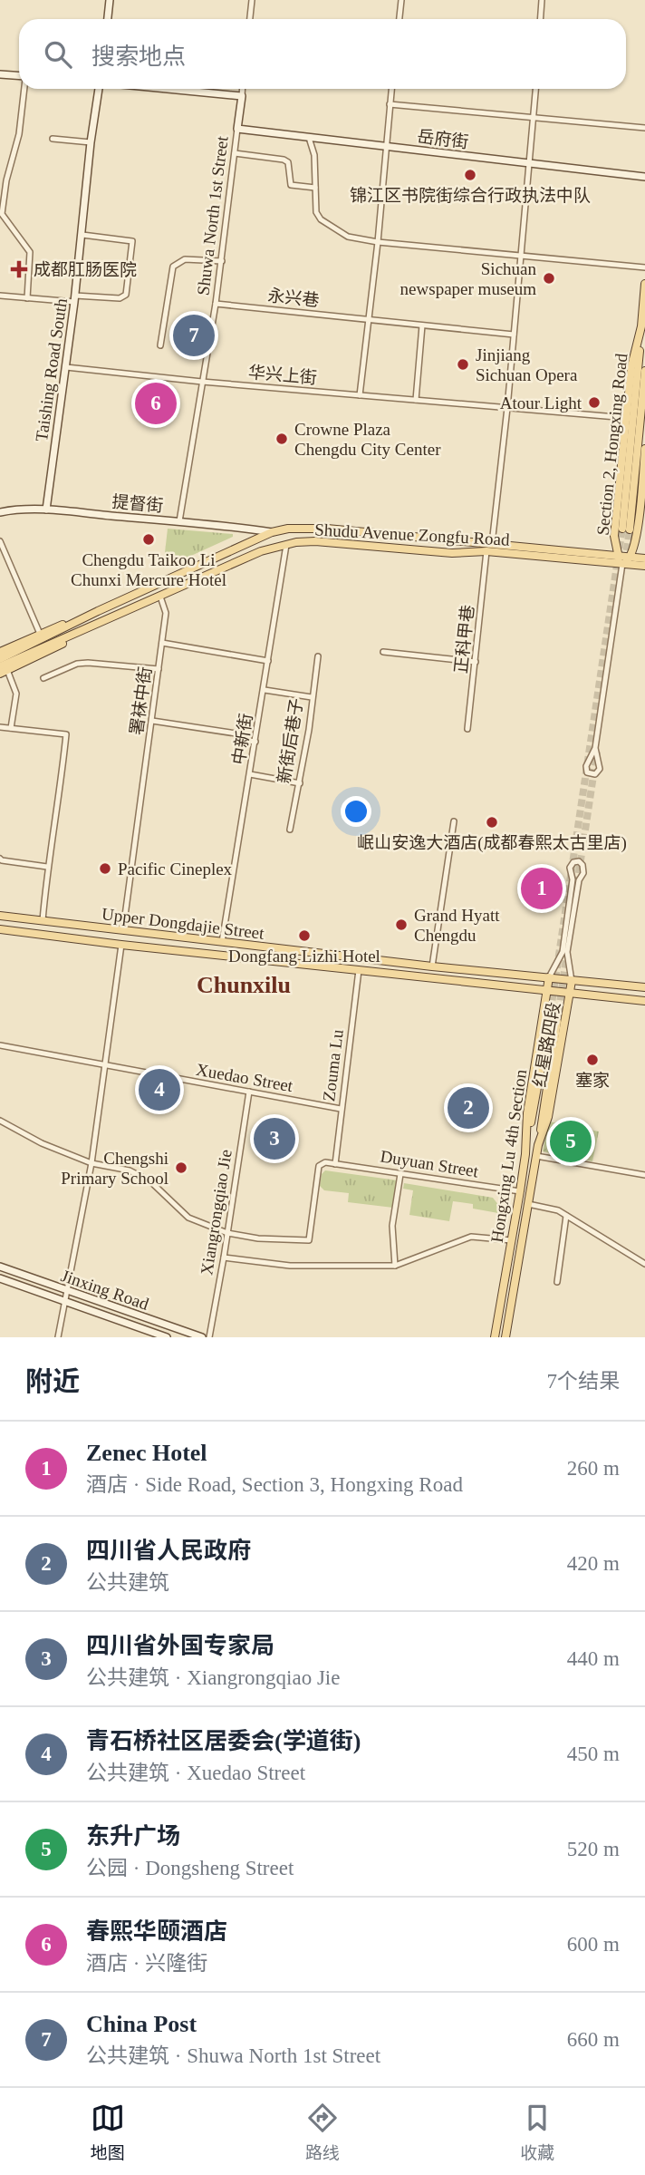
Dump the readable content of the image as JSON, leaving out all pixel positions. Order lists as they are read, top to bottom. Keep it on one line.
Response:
{"streets":{"main road":["岳府街","Taishing Road South","Section 2, Hongxing Road","提督街","Shudu Avenue Zongfu Road","Upper Dongdajie Street","红星路四段","Hongxing Lu 4th Section","Jinxing Road"],"street":["Shuwa North 1st Street","永兴巷","华兴上街","正科甲巷","署袜中街","中新街","新街后巷子","Zouma Lu","Xuedao Street","Duyuan Street","Xiangrongqiao Jie"]},"crossings":[["岳府街","Shuwa North 1st Street"],["岳府街","正科甲巷"],["Shuwa North 1st Street","永兴巷"],["Shuwa North 1st Street","华兴上街"],["Shuwa North 1st Street","提督街"],["永兴巷","正科甲巷"],["Taishing Road South","华兴上街"],["Taishing Road South","提督街"],["华兴上街","Section 2, Hongxing Road"],["华兴上街","正科甲巷"],["Section 2, Hongxing Road","Shudu Avenue Zongfu Road"],["提督街","Shudu Avenue Zongfu Road"],["Shudu Avenue Zongfu Road","正科甲巷"],["Shudu Avenue Zongfu Road","署袜中街"],["Shudu Avenue Zongfu Road","中新街"],["署袜中街","Upper Dongdajie Street"],["中新街","Upper Dongdajie Street"],["Upper Dongdajie Street","红星路四段"],["Upper Dongdajie Street","Zouma Lu"],["Upper Dongdajie Street","Hongxing Lu 4th Section"],["Zouma Lu","Xuedao Street"],["Zouma Lu","Duyuan Street"],["Xuedao Street","Xiangrongqiao Jie"],["Hongxing Lu 4th Section","Duyuan Street"]],"districts":["Chunxilu"],"places":{"other":["锦江区书院街综合行政执法中队","Sichuan newspaper museum","Jinjiang Sichuan Opera","Atour Light","Crowne Plaza Chengdu City Center","Chengdu Taikoo Li Chunxi Mercure Hotel","岷山安逸大酒店(成都春熙太古里店)","Pacific Cineplex","Grand Hyatt Chengdu","Dongfang Lizhi Hotel","塞家","Chengshi Primary School"],"health":["成都肛肠医院"]},"page":{"search":"搜索地点","pins":["7","6","1","4","2","3","5"],"heading":["附近","7个结果"],"list":[{"mark":"1","name":"Zenec Hotel","note":"酒店 · Side Road, Section 3, Hongxing Road","value":"260 m"},{"mark":"2","name":"四川省人民政府","note":"公共建筑","value":"420 m"},{"mark":"3","name":"四川省外国专家局","note":"公共建筑 · Xiangrongqiao Jie","value":"440 m"},{"mark":"4","name":"青石桥社区居委会(学道街)","note":"公共建筑 · Xuedao Street","value":"450 m"},{"mark":"5","name":"东升广场","note":"公园 · Dongsheng Street","value":"520 m"},{"mark":"6","name":"春熙华颐酒店","note":"酒店 · 兴隆街","value":"600 m"},{"mark":"7","name":"China Post","note":"公共建筑 · Shuwa North 1st Street","value":"660 m"}],"nav":["地图","路线","收藏"]}}
